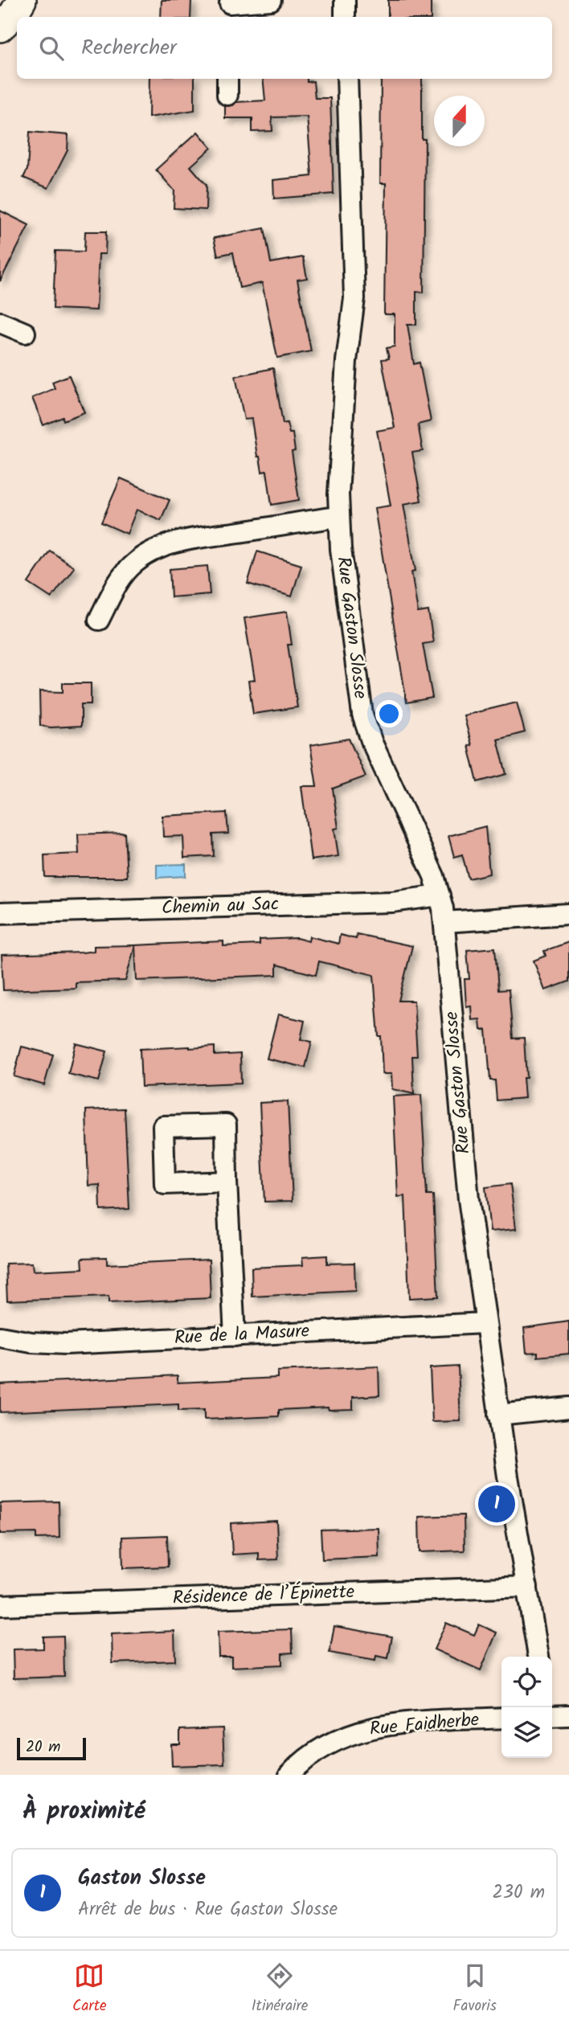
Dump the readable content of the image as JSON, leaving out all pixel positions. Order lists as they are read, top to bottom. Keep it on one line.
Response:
{"streets":{"street":["Rue Gaston Slosse","Chemin au Sac","Rue de la Masure","Résidence de l’Épinette","Rue Faidherbe"]},"crossings":[["Rue Gaston Slosse","Chemin au Sac"],["Rue Gaston Slosse","Rue de la Masure"],["Rue Gaston Slosse","Résidence de l’Épinette"]],"scale_bar":"20 m","north":"top","page":{"search":"Rechercher","pins":"1","scale":"20 m","heading":"À proximité","list":[{"mark":"1","name":"Gaston Slosse","note":"Arrêt de bus · Rue Gaston Slosse","value":"230 m"}],"nav":["Carte","Itinéraire","Favoris"]}}
